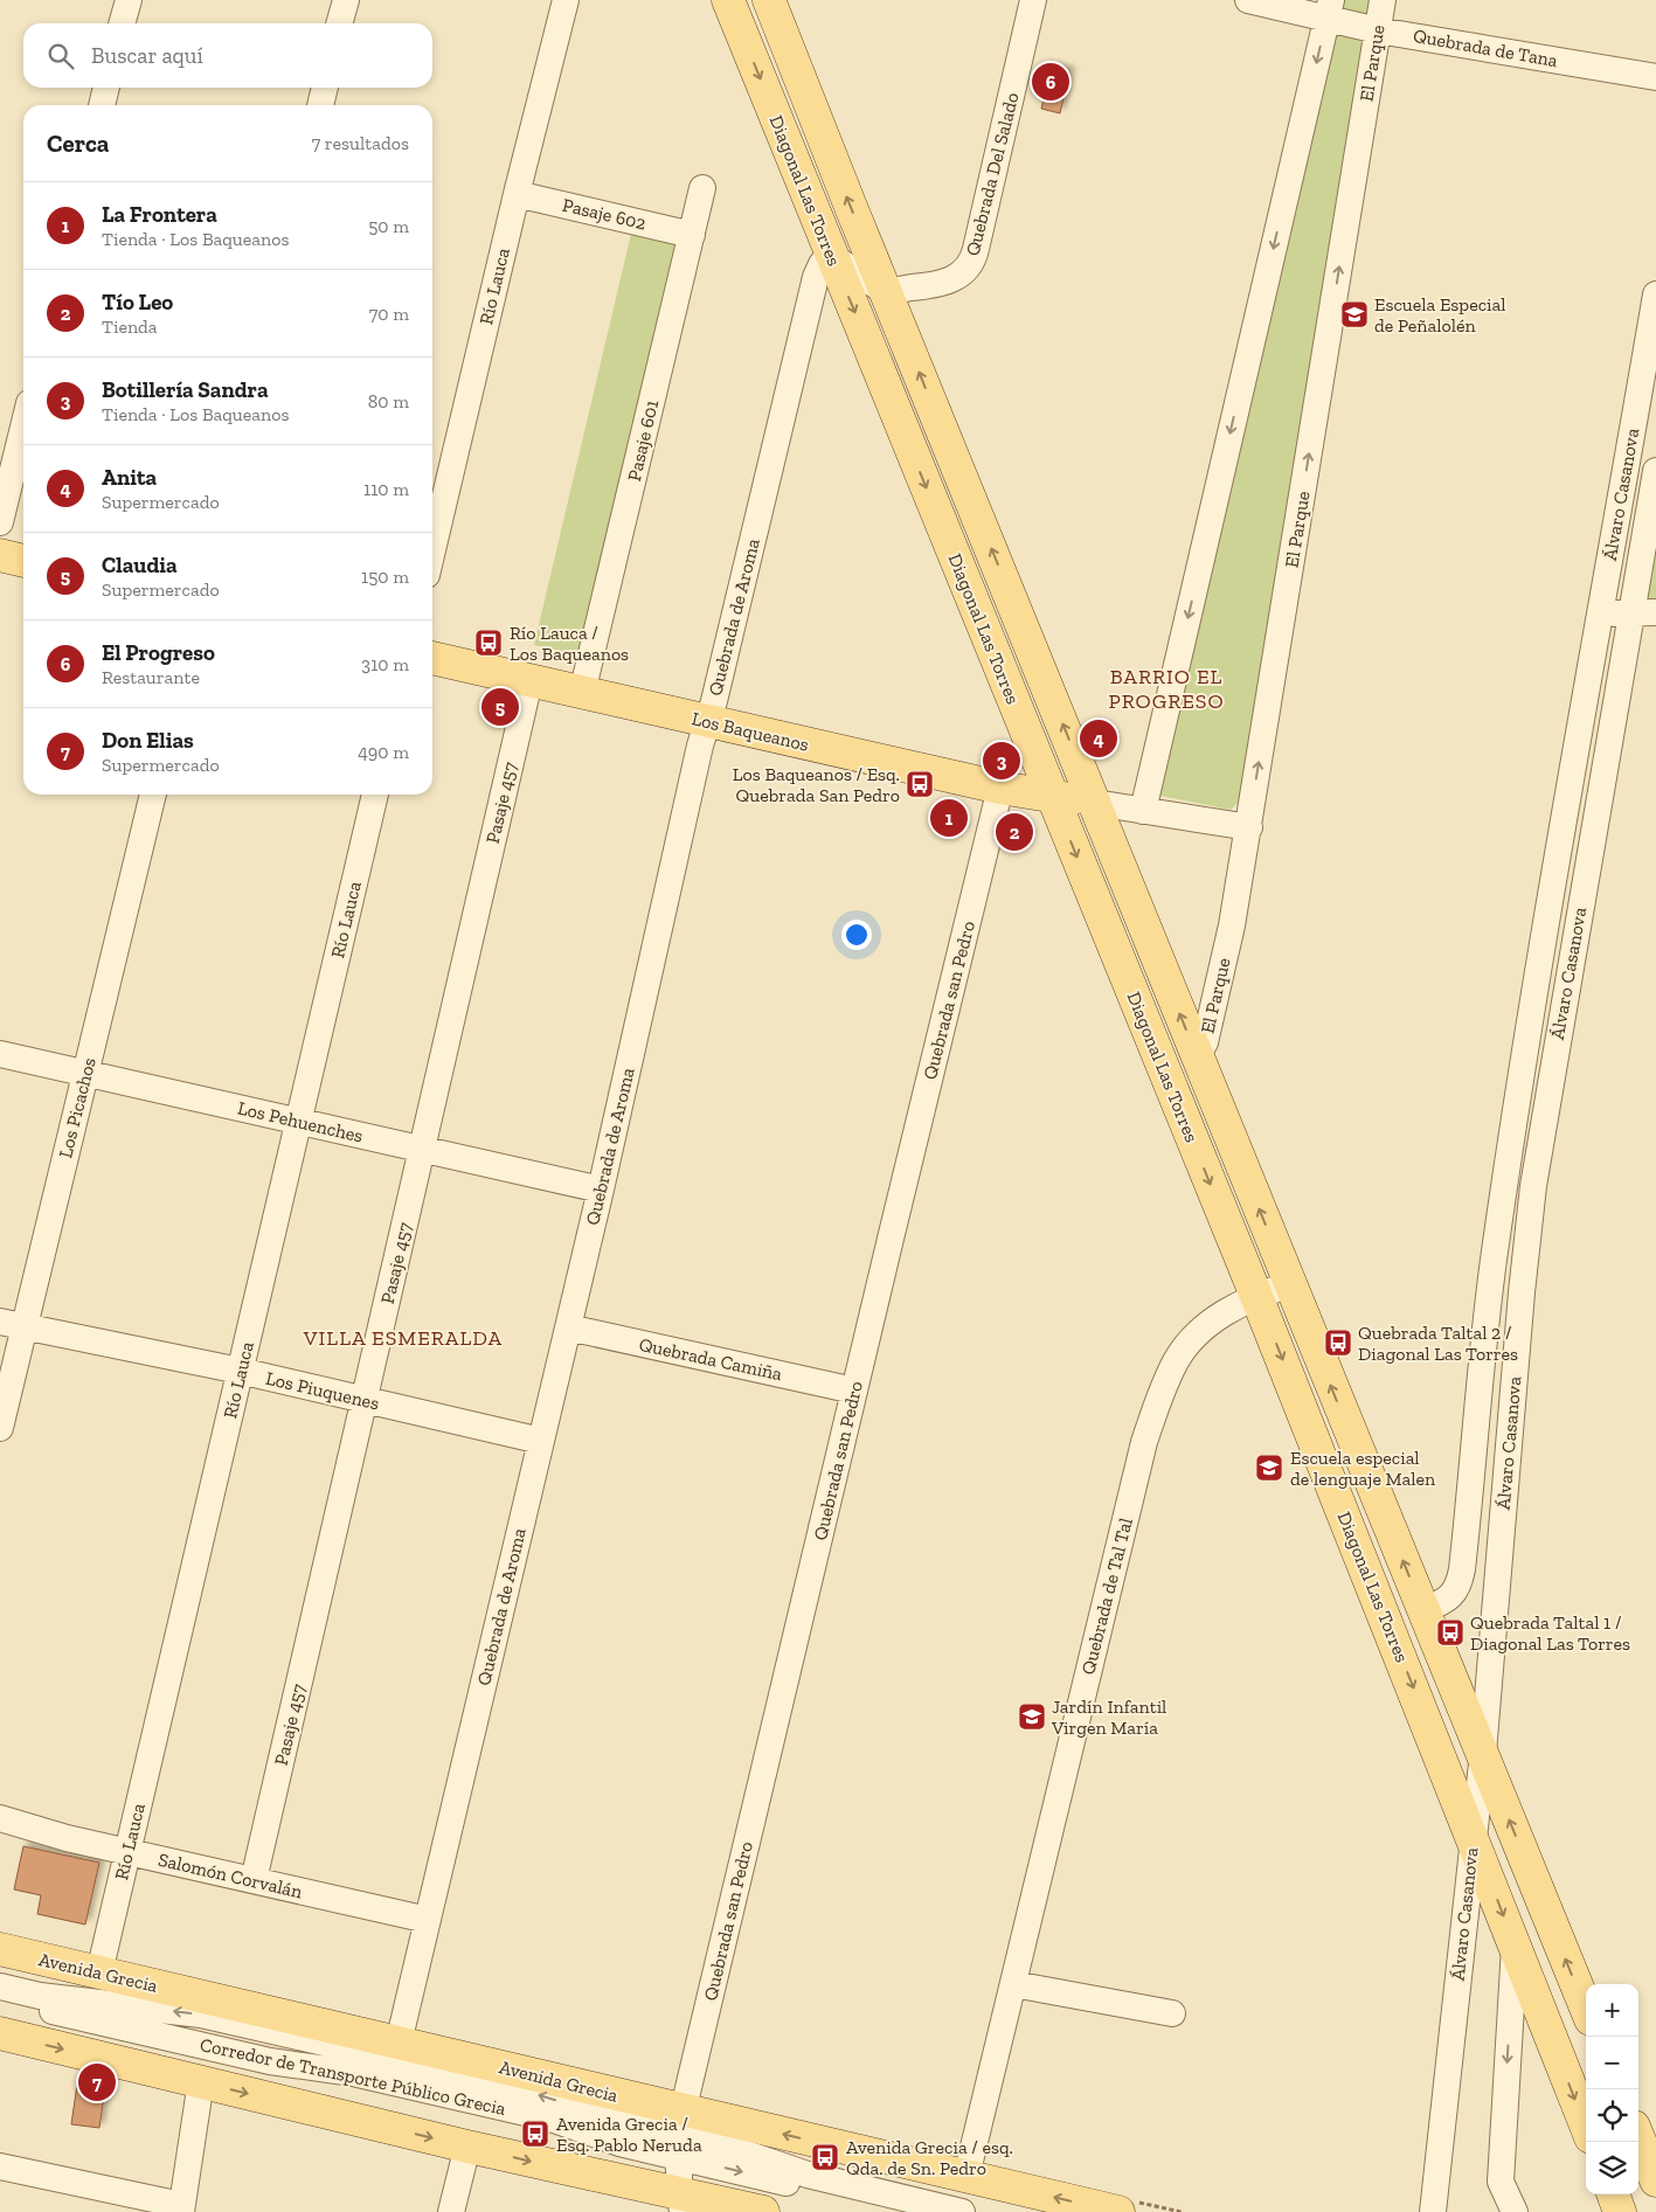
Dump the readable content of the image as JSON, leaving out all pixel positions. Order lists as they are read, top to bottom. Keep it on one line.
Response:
{"streets":{"main road":["Diagonal Las Torres","Los Baqueanos","Avenida Grecia"],"street":["Quebrada de Tana","El Parque","Quebrada Del Salado","Pasaje 602","Río Lauca","Pasaje 601","Álvaro Casanova","Quebrada de Aroma","Pasaje 457","Quebrada san Pedro","Los Picachos","Los Pehuenches","Quebrada Camiña","Los Piuquenes","Quebrada de Tal Tal","Salomón Corvalán","Corredor de Transporte Público Grecia"]},"crossings":[["Quebrada de Tana","El Parque"],["El Parque","Diagonal Las Torres"],["El Parque","Los Baqueanos"],["Quebrada Del Salado","Diagonal Las Torres"],["Diagonal Las Torres","Álvaro Casanova"],["Diagonal Las Torres","Quebrada de Aroma"],["Diagonal Las Torres","Los Baqueanos"],["Diagonal Las Torres","Quebrada de Tal Tal"],["Pasaje 602","Río Lauca"],["Pasaje 602","Pasaje 601"],["Río Lauca","Los Pehuenches"],["Río Lauca","Los Piuquenes"],["Río Lauca","Salomón Corvalán"],["Río Lauca","Avenida Grecia"],["Pasaje 601","Los Baqueanos"],["Quebrada de Aroma","Los Baqueanos"],["Quebrada de Aroma","Los Pehuenches"],["Quebrada de Aroma","Quebrada Camiña"],["Quebrada de Aroma","Los Piuquenes"],["Quebrada de Aroma","Salomón Corvalán"],["Quebrada de Aroma","Avenida Grecia"],["Los Baqueanos","Pasaje 457"],["Los Baqueanos","Quebrada san Pedro"],["Pasaje 457","Los Pehuenches"],["Pasaje 457","Los Piuquenes"],["Pasaje 457","Salomón Corvalán"],["Quebrada san Pedro","Quebrada Camiña"],["Quebrada san Pedro","Avenida Grecia"],["Quebrada san Pedro","Corredor de Transporte Público Grecia"],["Los Picachos","Los Pehuenches"],["Los Picachos","Los Piuquenes"],["Quebrada de Tal Tal","Avenida Grecia"],["Avenida Grecia","Corredor de Transporte Público Grecia"]],"one_way":["Avenida Grecia"],"districts":["BARRIO EL PROGRESO","VILLA ESMERALDA"],"places":{"school or university":["Escuela Especial de Peñalolén","Escuela especial de lenguaje Malen","Jardín Infantil Virgen María"],"bus stop":["Río Lauca / Los Baqueanos","Los Baqueanos / Esq. Quebrada San Pedro","Quebrada Taltal 2 / Diagonal Las Torres","Quebrada Taltal 1 / Diagonal Las Torres","Avenida Grecia / Esq. Pablo Neruda","Avenida Grecia / esq. Qda. de Sn. Pedro"]},"page":{"search":"Buscar aquí","pins":["6","5","4","3","1","2","7"],"heading":["Cerca","7 resultados"],"list":[{"mark":"1","name":"La Frontera","note":"Tienda · Los Baqueanos","value":"50 m"},{"mark":"2","name":"Tío Leo","note":"Tienda","value":"70 m"},{"mark":"3","name":"Botillería Sandra","note":"Tienda · Los Baqueanos","value":"80 m"},{"mark":"4","name":"Anita","note":"Supermercado","value":"110 m"},{"mark":"5","name":"Claudia","note":"Supermercado","value":"150 m"},{"mark":"6","name":"El Progreso","note":"Restaurante","value":"310 m"},{"mark":"7","name":"Don Elias","note":"Supermercado","value":"490 m"}],"map_buttons":["+","−"]}}
